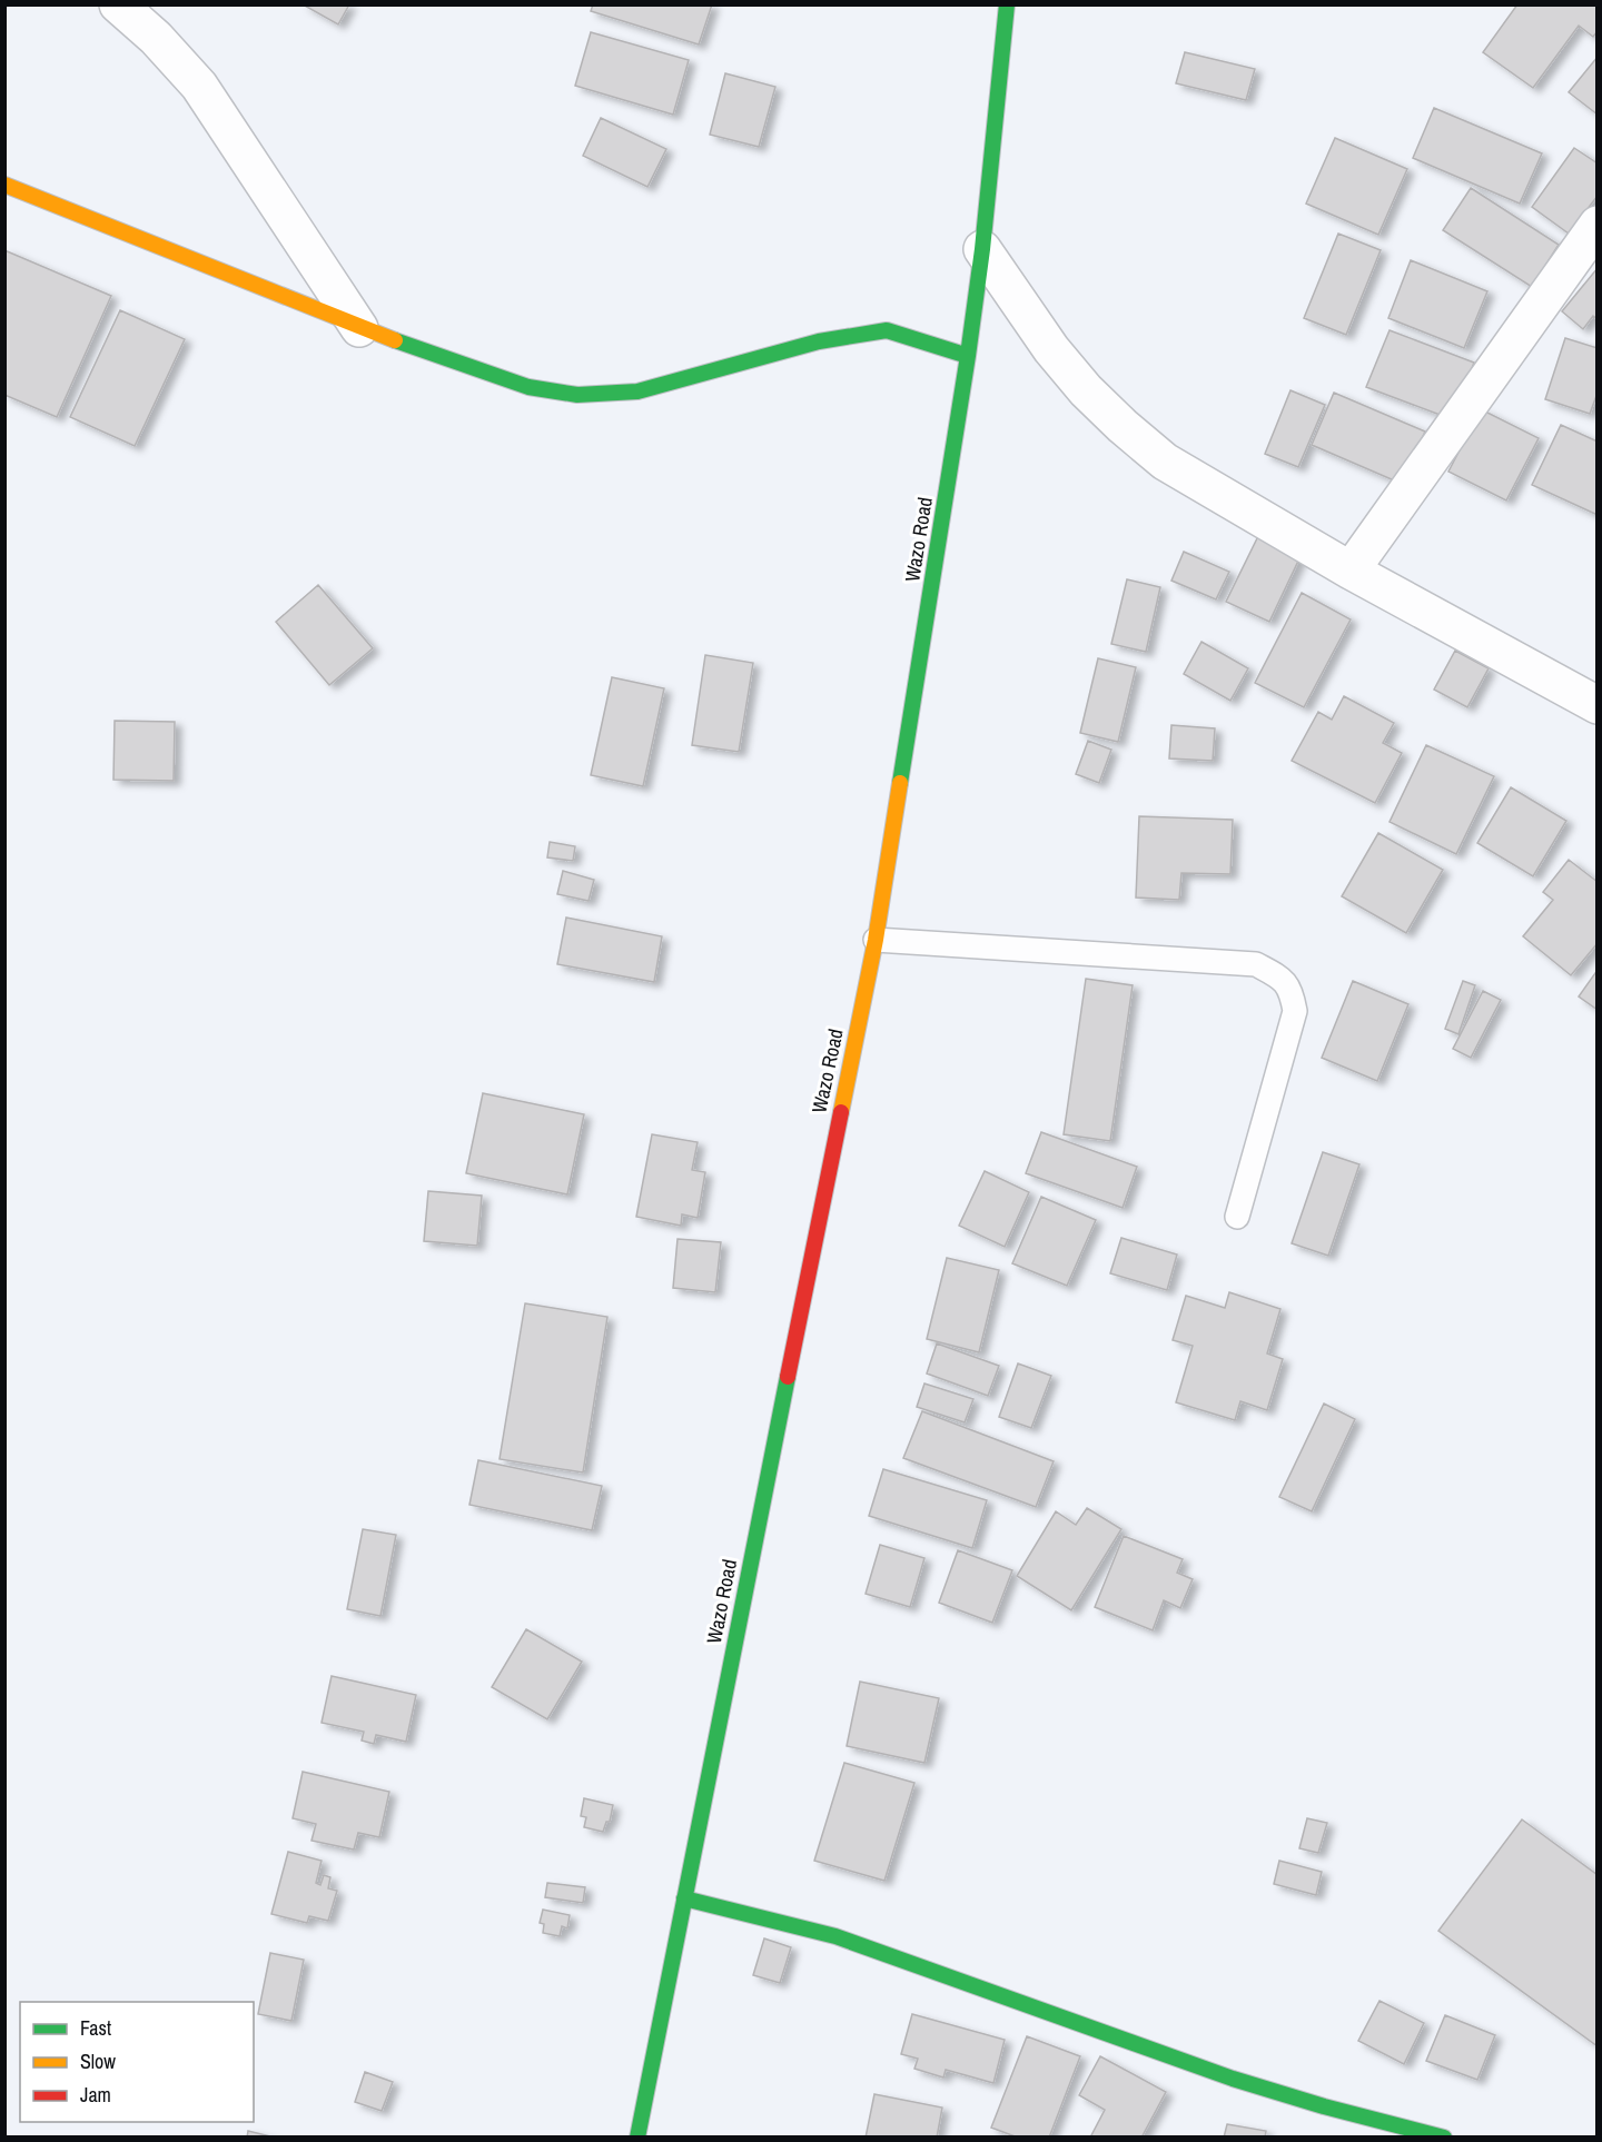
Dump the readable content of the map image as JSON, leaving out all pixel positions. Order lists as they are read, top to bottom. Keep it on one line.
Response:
{"streets":{"main road":["Wazo Road"]},"legend":["Fast","Slow","Jam"]}
